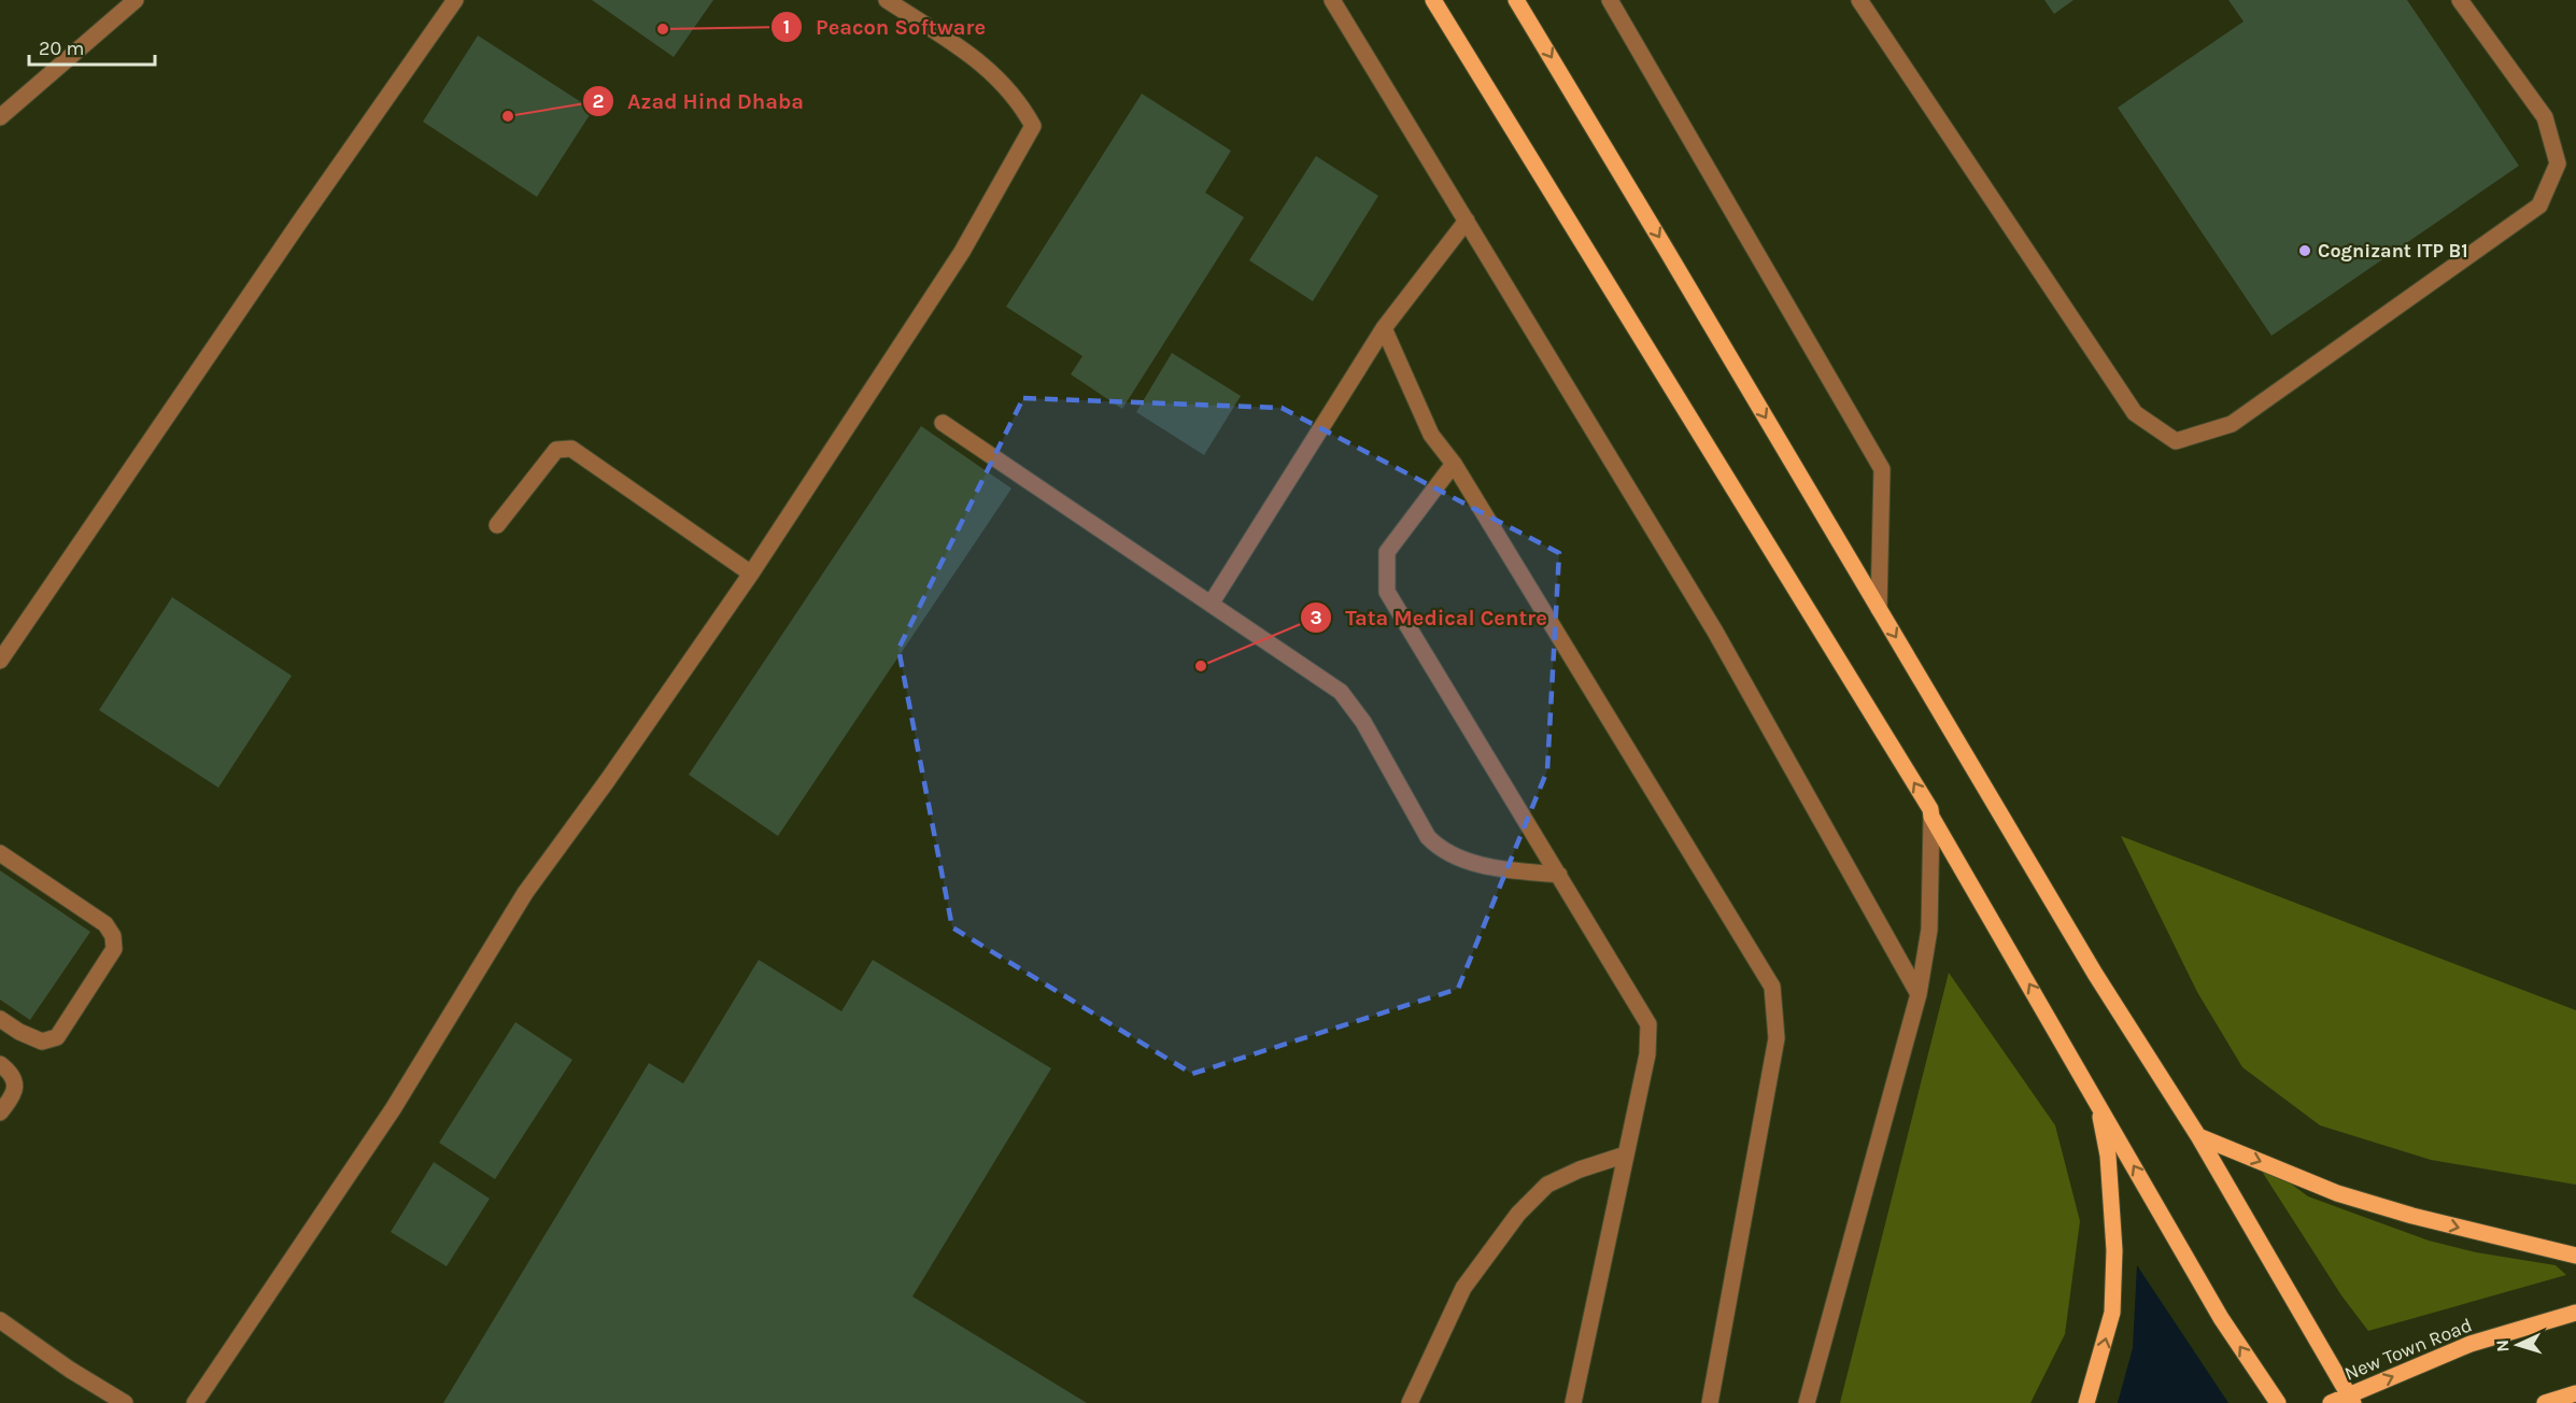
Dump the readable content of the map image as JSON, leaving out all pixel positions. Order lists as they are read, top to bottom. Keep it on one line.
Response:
{"streets":{"main road":["New Town Road"]},"one_way":["New Town Road"],"places":["Peacon Software","Azad Hind Dhaba","Cognizant ITP B1","Tata Medical Centre"],"scale_bar":"20 m","north":"left"}
